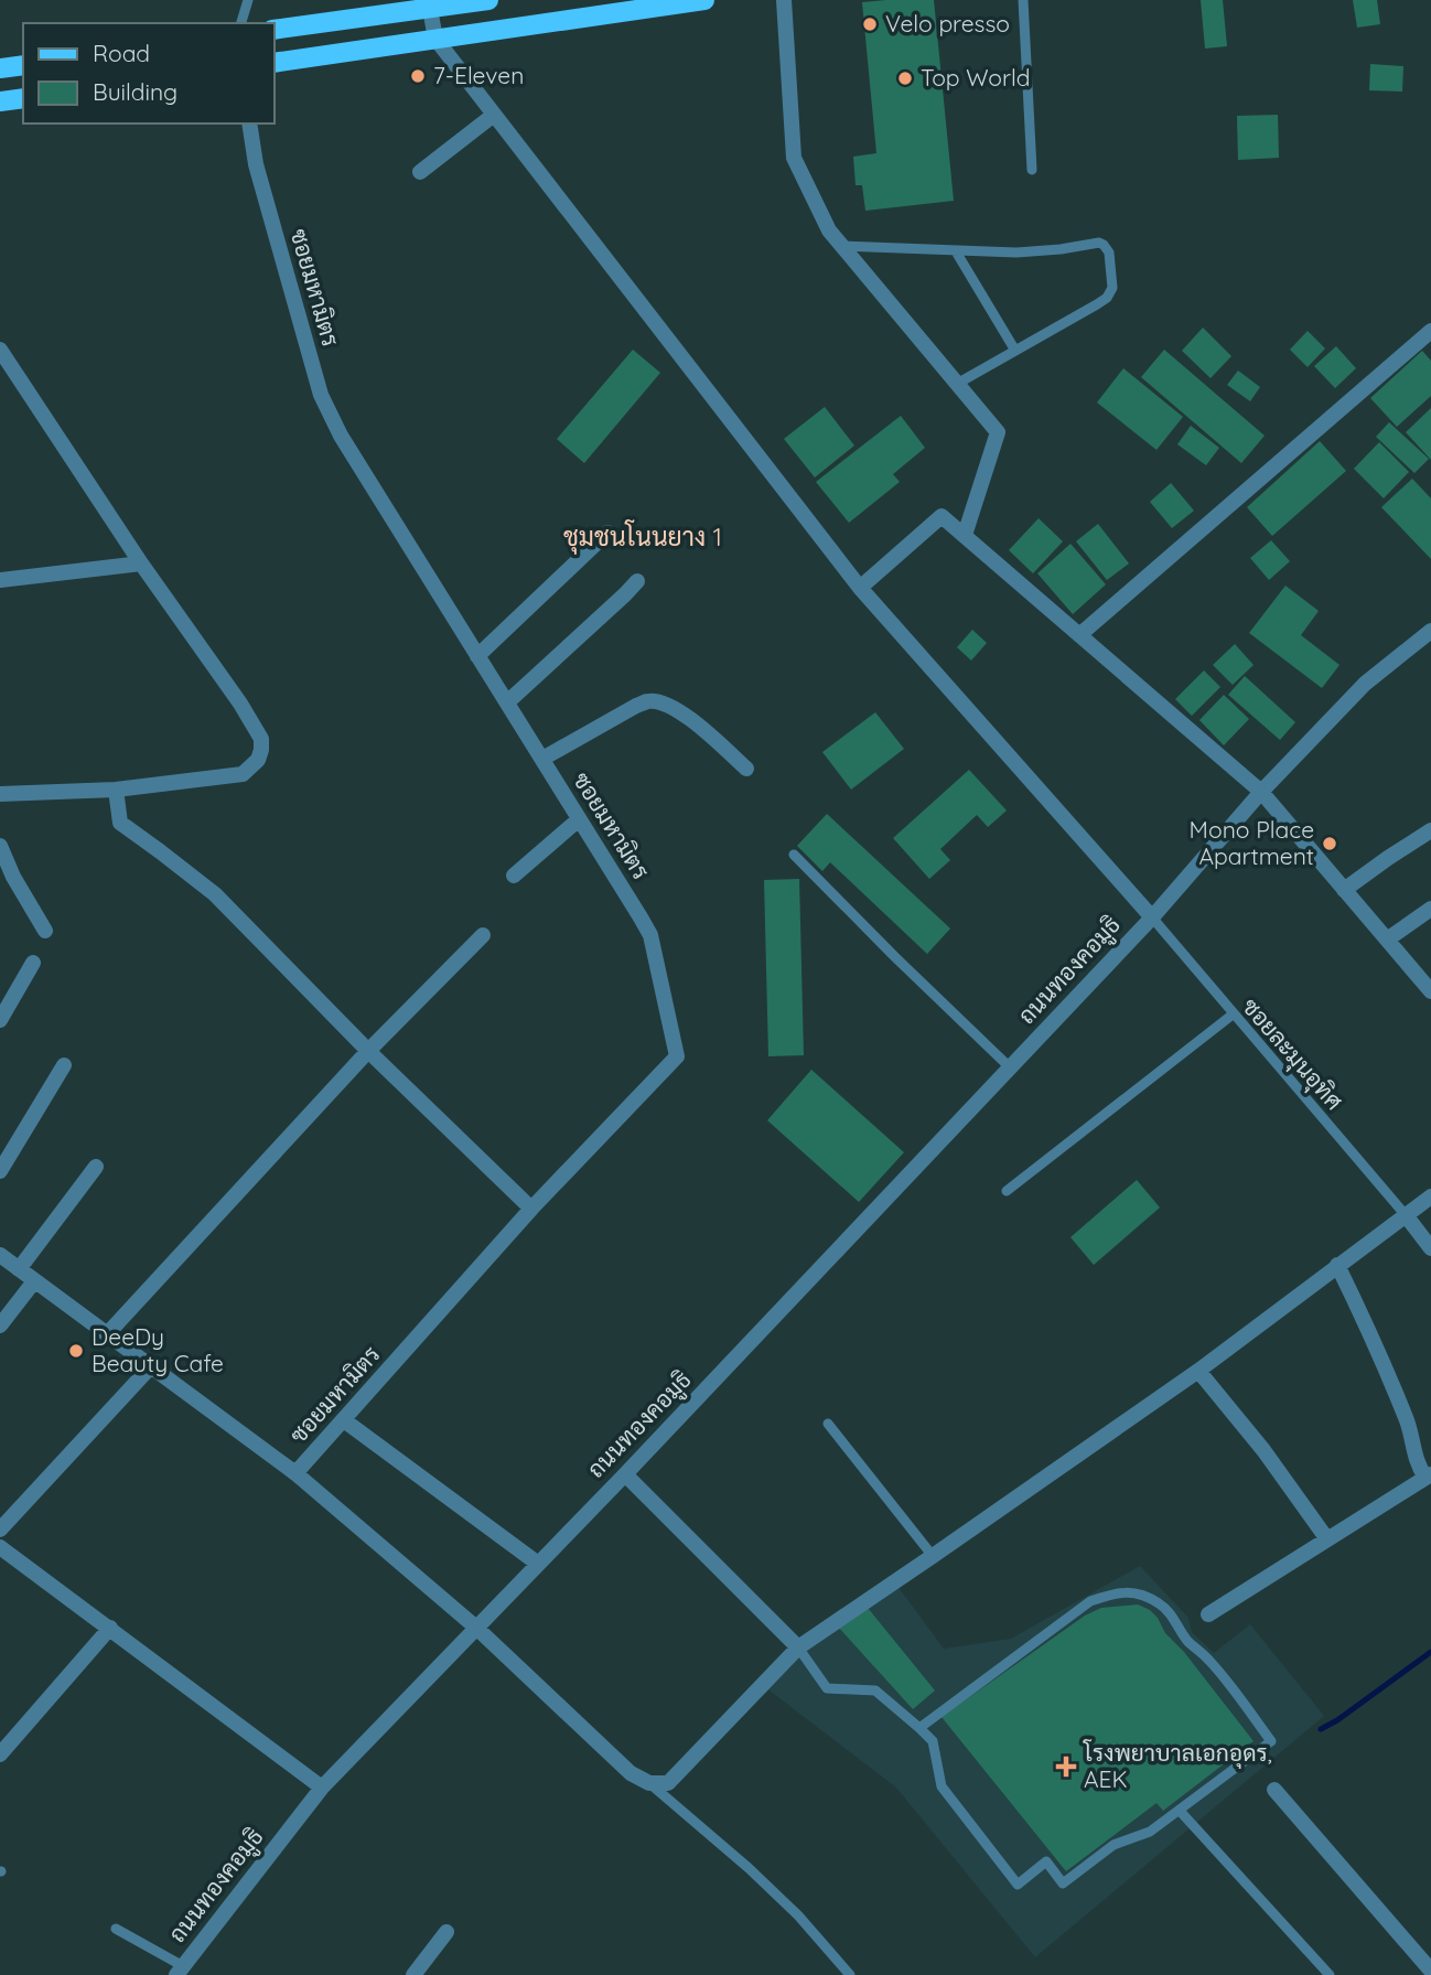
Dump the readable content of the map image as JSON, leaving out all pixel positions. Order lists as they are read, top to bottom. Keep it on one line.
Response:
{"streets":{"street":["ซอยมหามิตร","ถนนทองคอมูธิ"],"lane":["ซอยละมุนอุทิศ"]},"crossings":[["ถนนทองคอมูธิ","ซอยละมุนอุทิศ"]],"districts":["ชุมชนโนนยาง 1"],"places":{"other":["Velo presso","7-Eleven","Top World","Mono Place Apartment","DeeDy Beauty Cafe"],"health":["โรงพยาบาลเอกอุดร, AEK"]},"legend":["Road","Building"]}
